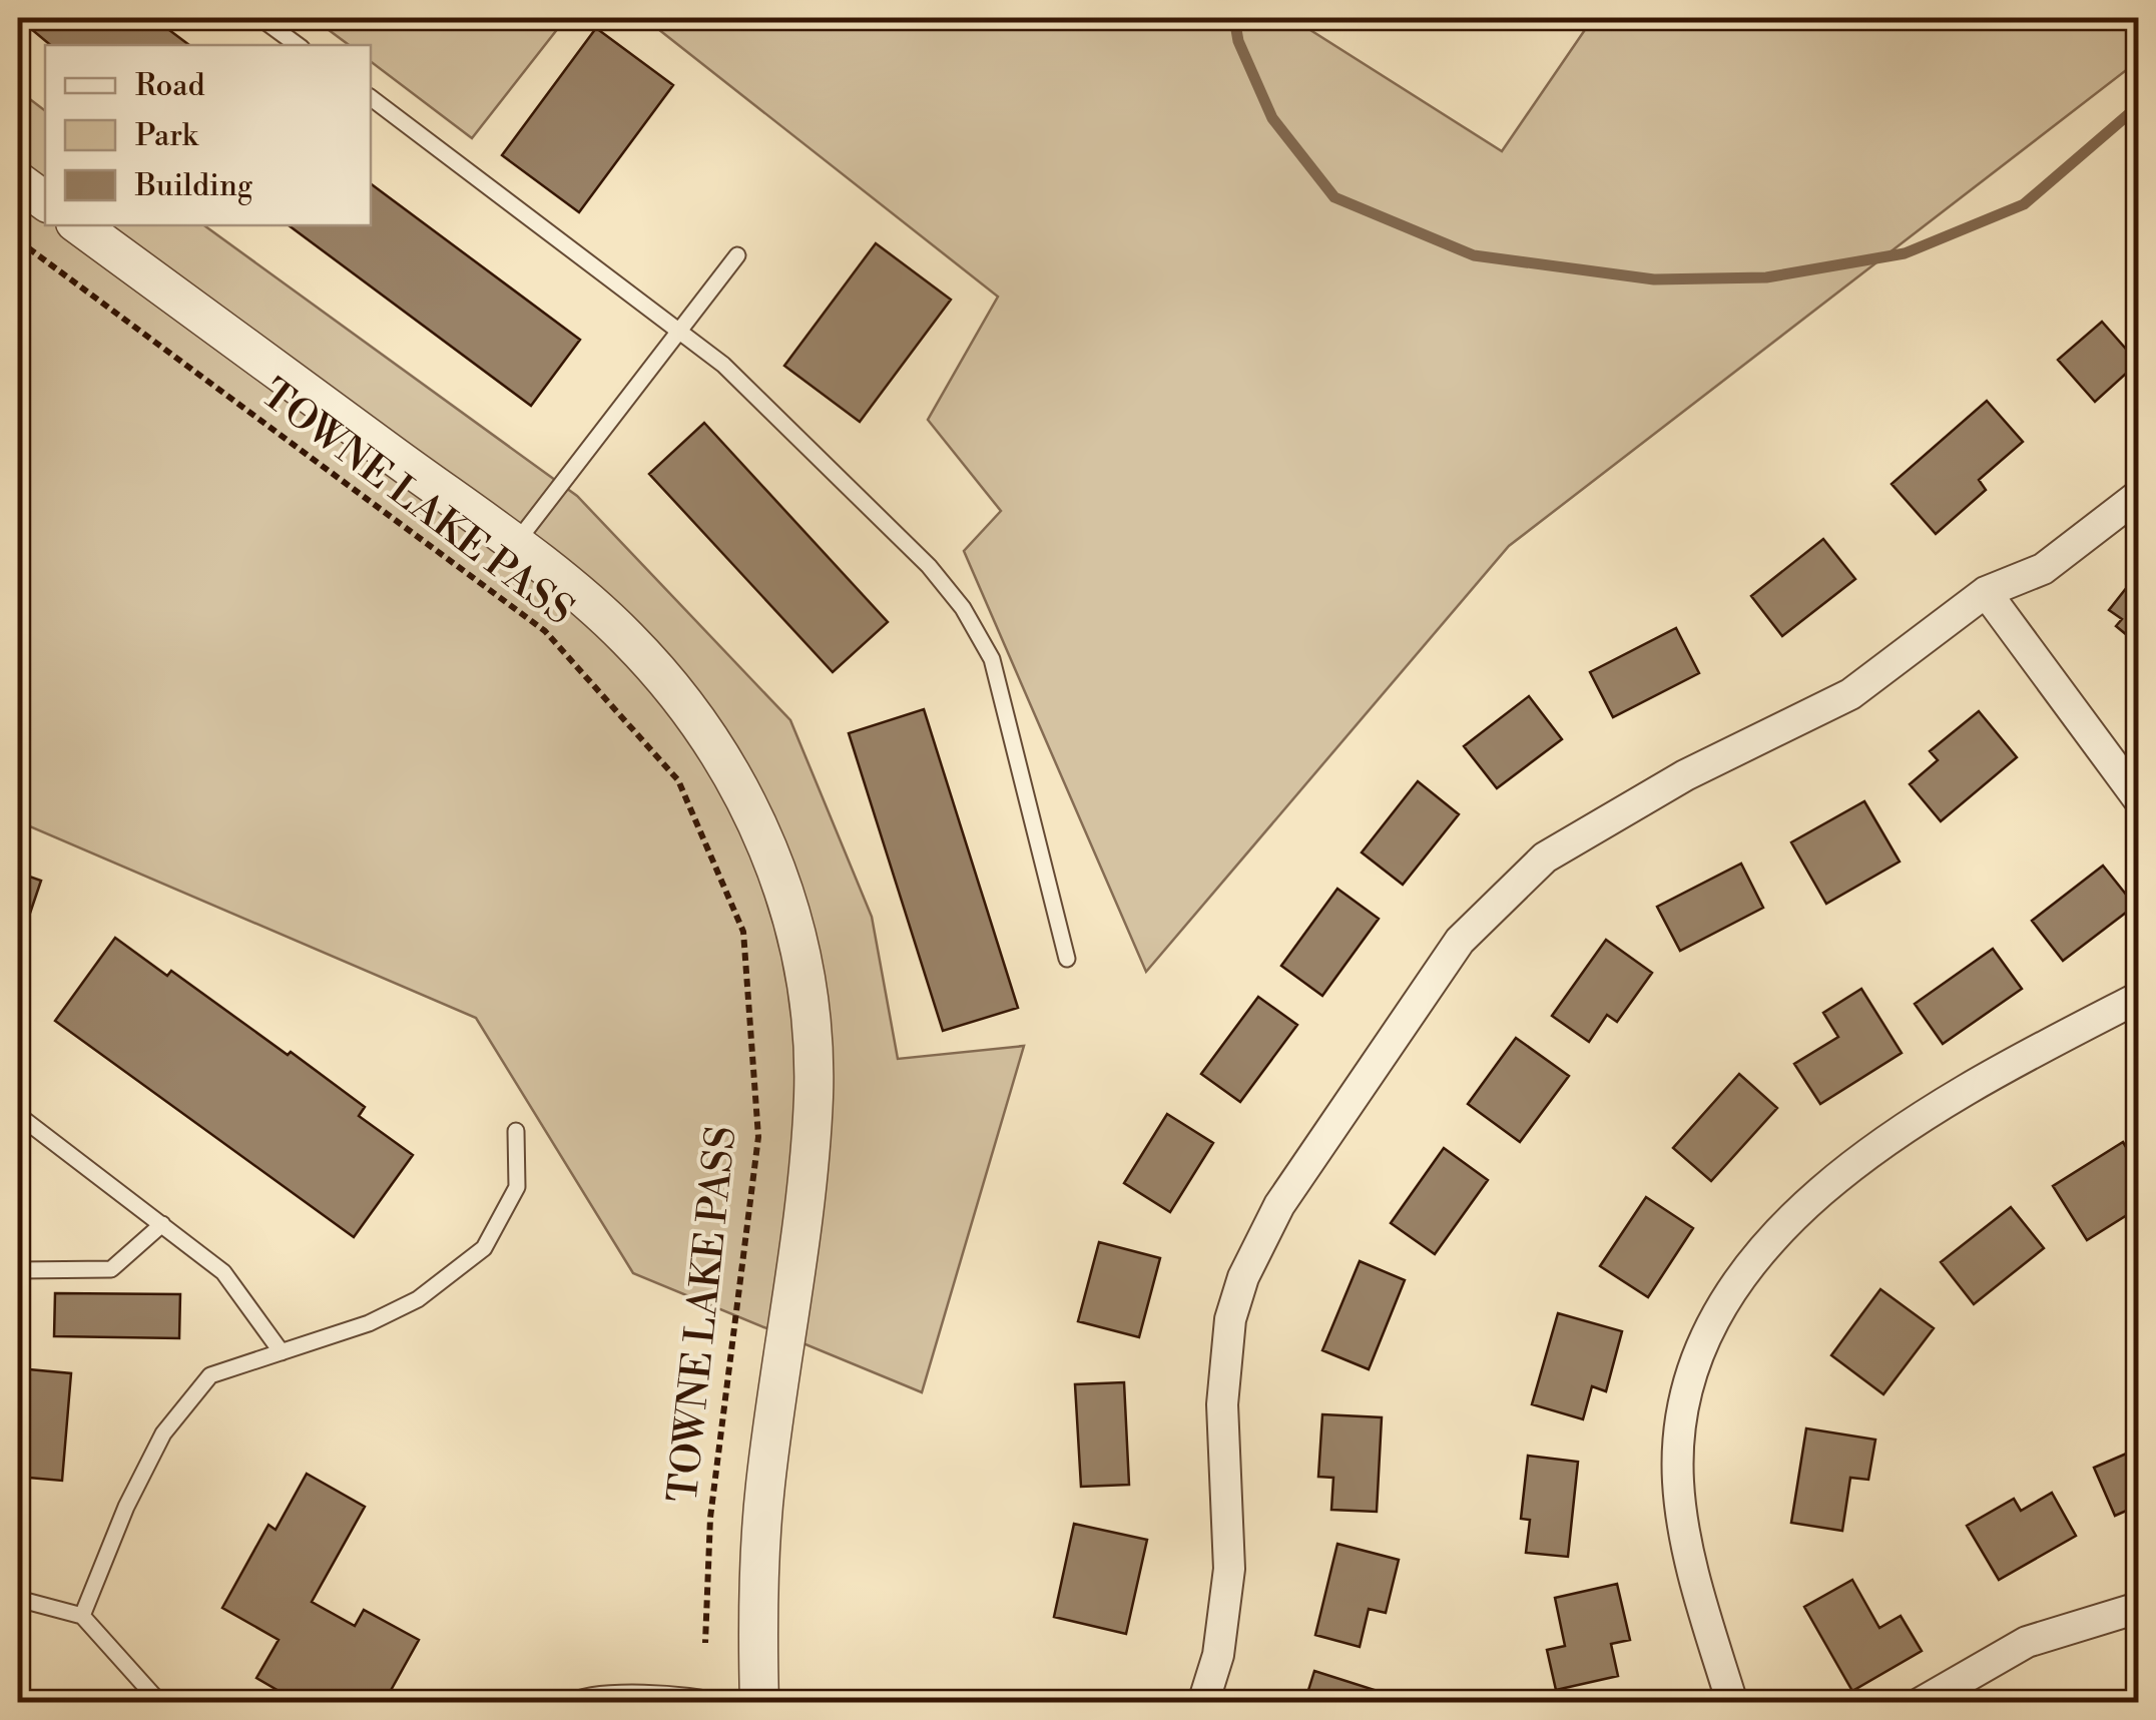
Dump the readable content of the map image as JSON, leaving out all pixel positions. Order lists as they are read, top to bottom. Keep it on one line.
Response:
{"streets":{"path":["TOWNE LAKE PASS"]},"legend":["Road","Park","Building"]}
